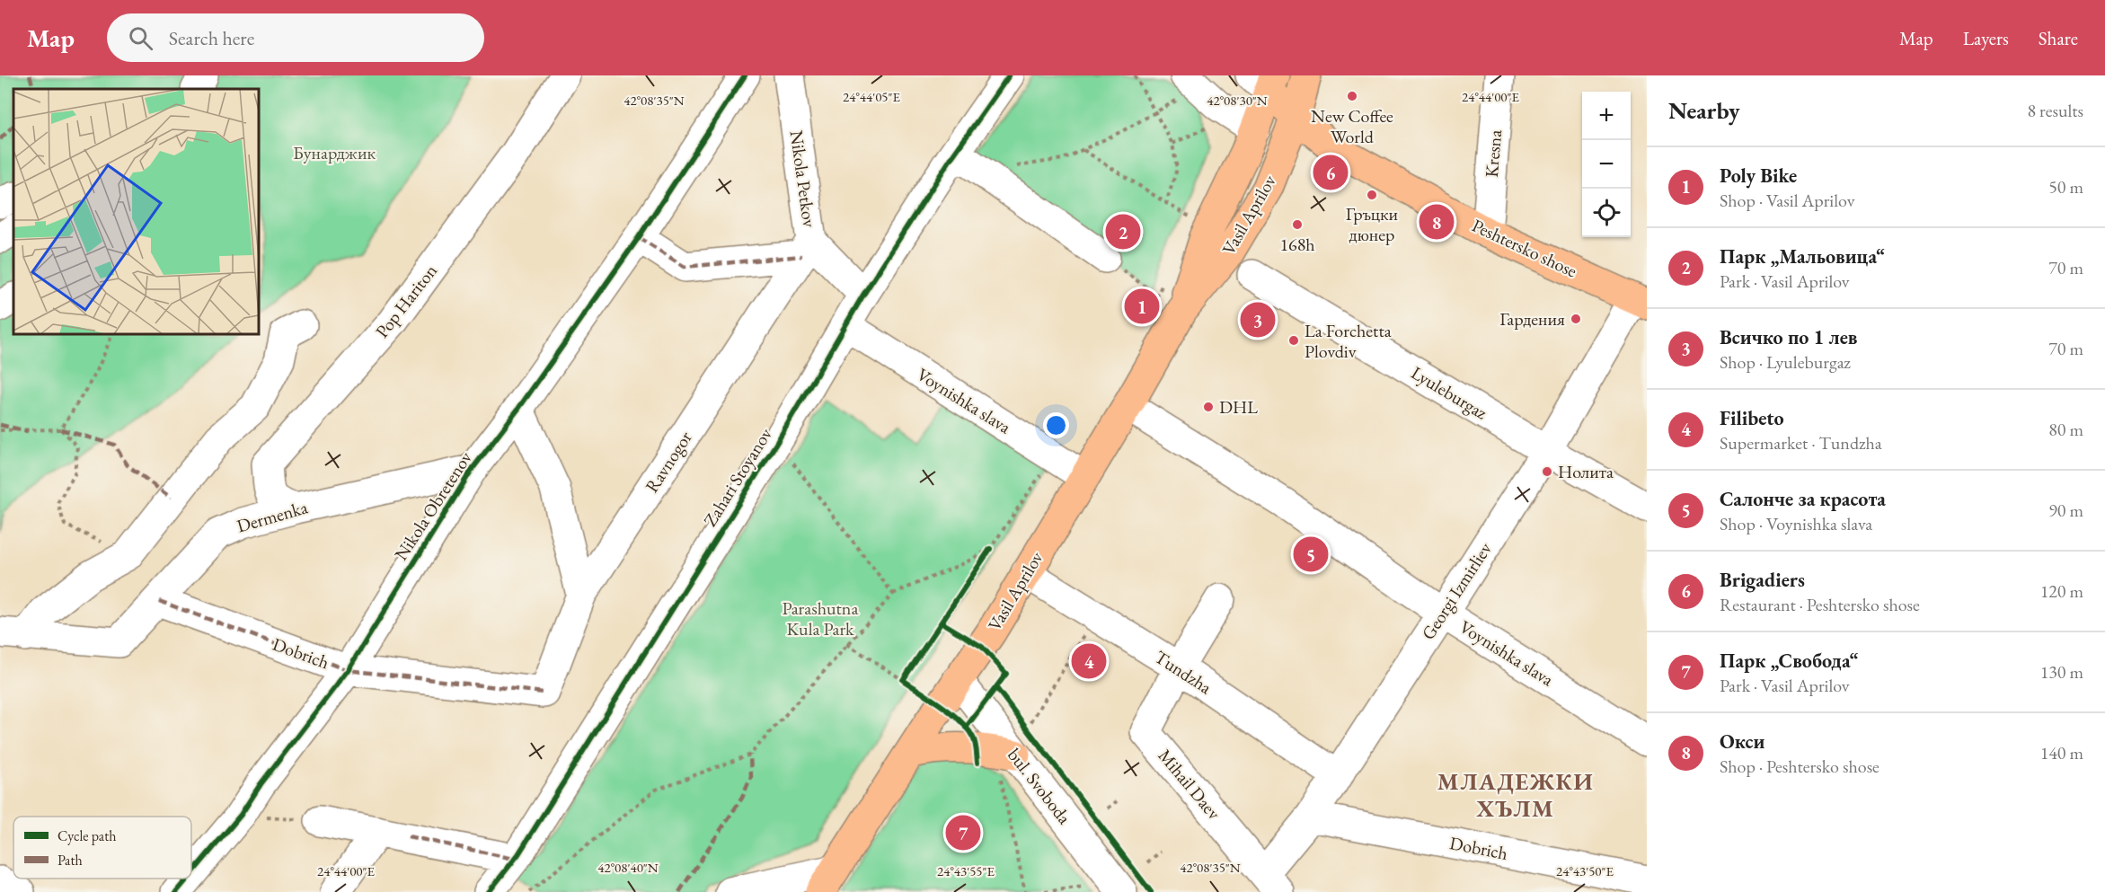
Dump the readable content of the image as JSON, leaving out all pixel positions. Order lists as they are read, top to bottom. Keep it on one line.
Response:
{"streets":{"main road":["Vasil Aprilov","Peshtersko shose"],"street":["Kresna","Nikola Petkov","Pop Hariton","Lyuleburgaz","Voynishka slava","Ravnogor","Zahari Stoyanov","Nikola Obretenov","Dermenka","Georgi Izmirliev","Dobrich","Tundzha","Mihail Daev","bul. Svoboda"]},"crossings":[["Kresna","Peshtersko shose"],["Nikola Petkov","Ravnogor"],["Nikola Petkov","Zahari Stoyanov"],["Vasil Aprilov","Peshtersko shose"],["Vasil Aprilov","Voynishka slava"],["Vasil Aprilov","Tundzha"],["Vasil Aprilov","bul. Svoboda"],["Peshtersko shose","Georgi Izmirliev"],["Pop Hariton","Dermenka"],["Lyuleburgaz","Georgi Izmirliev"],["Voynishka slava","Zahari Stoyanov"],["Voynishka slava","Georgi Izmirliev"],["Ravnogor","Dobrich"],["Nikola Obretenov","Dermenka"],["Nikola Obretenov","Dobrich"],["Dermenka","Dobrich"],["Georgi Izmirliev","Dobrich"],["Georgi Izmirliev","Tundzha"],["Georgi Izmirliev","Mihail Daev"],["Tundzha","Mihail Daev"]],"districts":["МЛАДЕЖКИ ХЪЛМ"],"parks":["Бунарджик","Parashutna Kula Park"],"places":["New Coffee World","Гръцки дюнер","168h","Гардения","La Forchetta Plovdiv","DHL","Нолита"],"legend":["Cycle path","Path"],"page":{"header":"Map","search":"Search here","nav":["Map","Layers","Share"],"heading":["Nearby","8 results"],"map_buttons":["+","−"],"list":[{"mark":"1","name":"Poly Bike","note":"Shop · Vasil Aprilov","value":"50 m"},{"mark":"2","name":"Парк „Мальовица“","note":"Park · Vasil Aprilov","value":"70 m"},{"mark":"3","name":"Всичко по 1 лев","note":"Shop · Lyuleburgaz","value":"70 m"},{"mark":"4","name":"Filibeto","note":"Supermarket · Tundzha","value":"80 m"},{"mark":"5","name":"Салонче за красота","note":"Shop · Voynishka slava","value":"90 m"},{"mark":"6","name":"Brigadiers","note":"Restaurant · Peshtersko shose","value":"120 m"},{"mark":"7","name":"Парк „Свобода“","note":"Park · Vasil Aprilov","value":"130 m"},{"mark":"8","name":"Окси","note":"Shop · Peshtersko shose","value":"140 m"}],"pins":["6","8","2","1","3","5","4","7"]},"coordinates":["24°44'05\"E","24°44'00\"E","42°08'35\"N","42°08'30\"N","42°08'40\"N","24°43'55\"E","24°43'50\"E"]}
